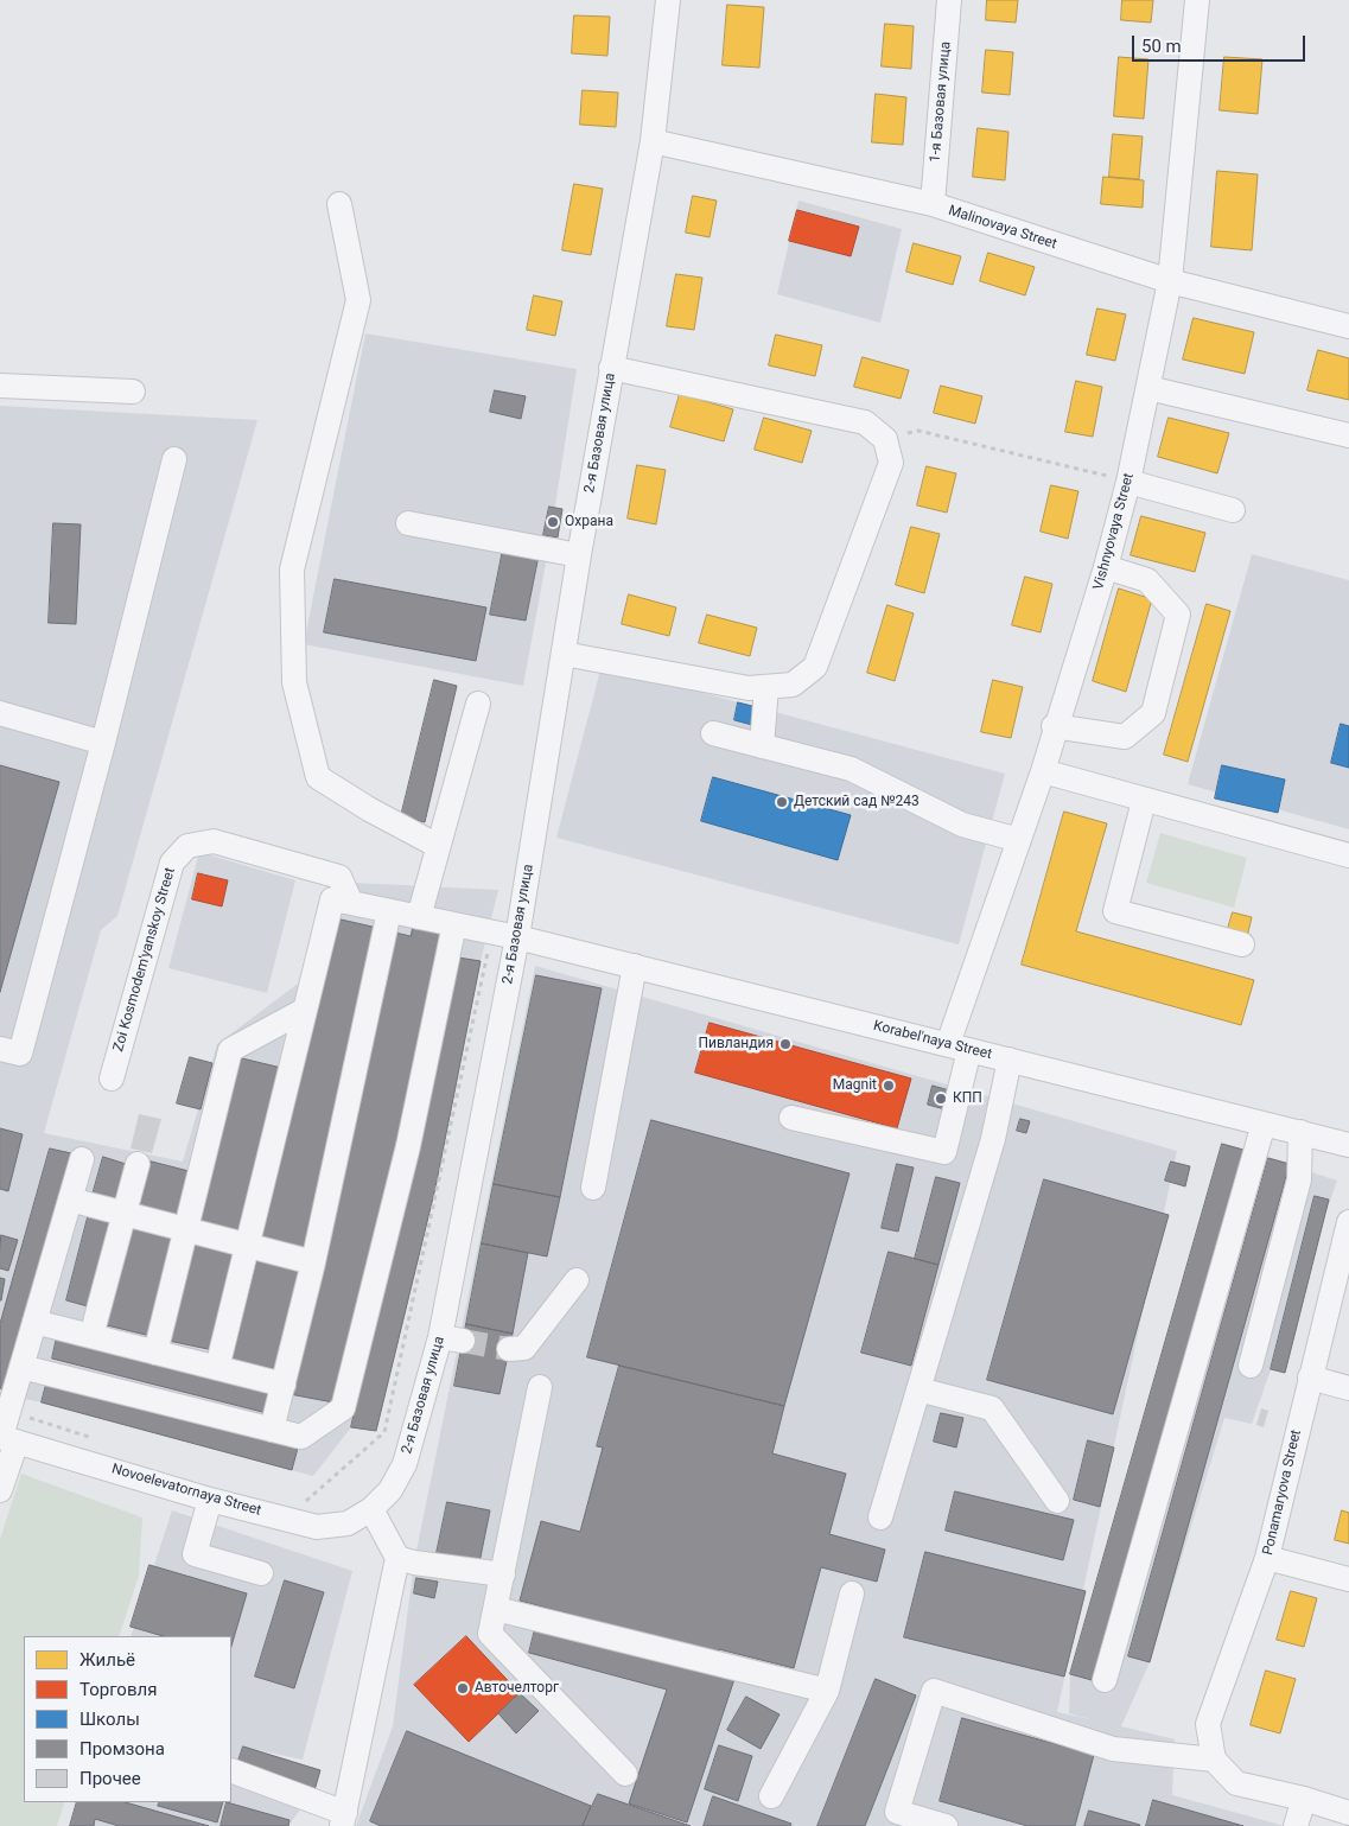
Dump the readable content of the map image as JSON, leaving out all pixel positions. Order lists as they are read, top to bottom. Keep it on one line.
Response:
{"streets":{"street":["1-я Базовая улица","Malinovaya Street","2-я Базовая улица","Vishnyovaya Street","Zoi Kosmodem'yanskoy Street","Korabel'naya Street","Novoelevatornaya Street","Ponamaryova Street"]},"crossings":[["1-я Базовая улица","Malinovaya Street"],["Malinovaya Street","2-я Базовая улица"],["Malinovaya Street","Vishnyovaya Street"],["2-я Базовая улица","Korabel'naya Street"],["2-я Базовая улица","Novoelevatornaya Street"],["Vishnyovaya Street","Korabel'naya Street"]],"places":["Охрана","Детский сад №243","Пивландия","Magnit","КПП","Авточелторг"],"legend":["Жильё","Торговля","Школы","Промзона","Прочее"],"scale_bar":"50 m"}
